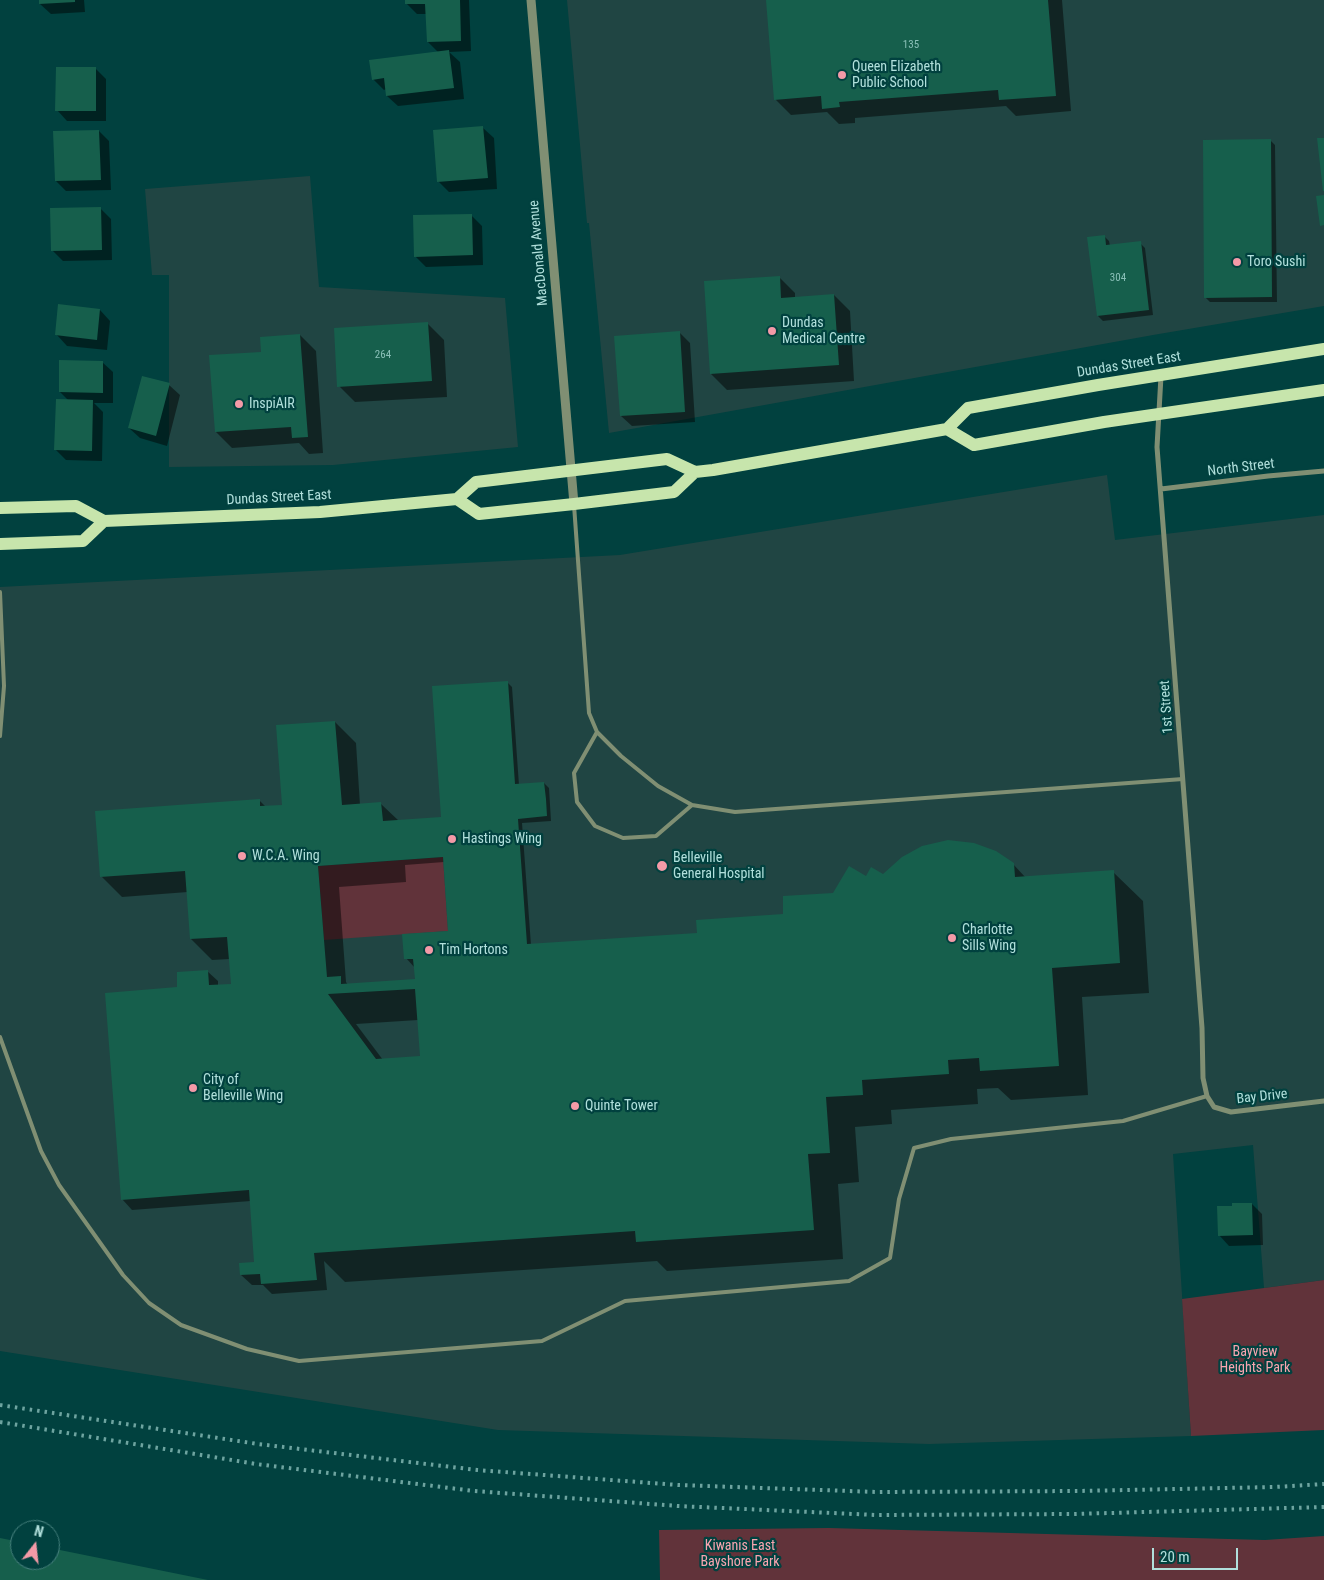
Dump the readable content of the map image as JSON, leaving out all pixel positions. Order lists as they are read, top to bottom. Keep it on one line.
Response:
{"streets":{"main road":["Dundas Street East"],"street":["MacDonald Avenue","North Street","1st Street","Bay Drive"]},"crossings":[["Dundas Street East","1st Street"],["North Street","1st Street"],["1st Street","Bay Drive"]],"parks":["Bayview Heights Park","Kiwanis East Bayshore Park"],"places":["Queen Elizabeth Public School","Toro Sushi","Dundas Medical Centre","InspiAIR","Hastings Wing","W.C.A. Wing","Belleville General Hospital","Charlotte Sills Wing","Tim Hortons","City of Belleville Wing","Quinte Tower"],"house_numbers":["135","304","264"],"scale_bar":"20 m","north":"top"}
